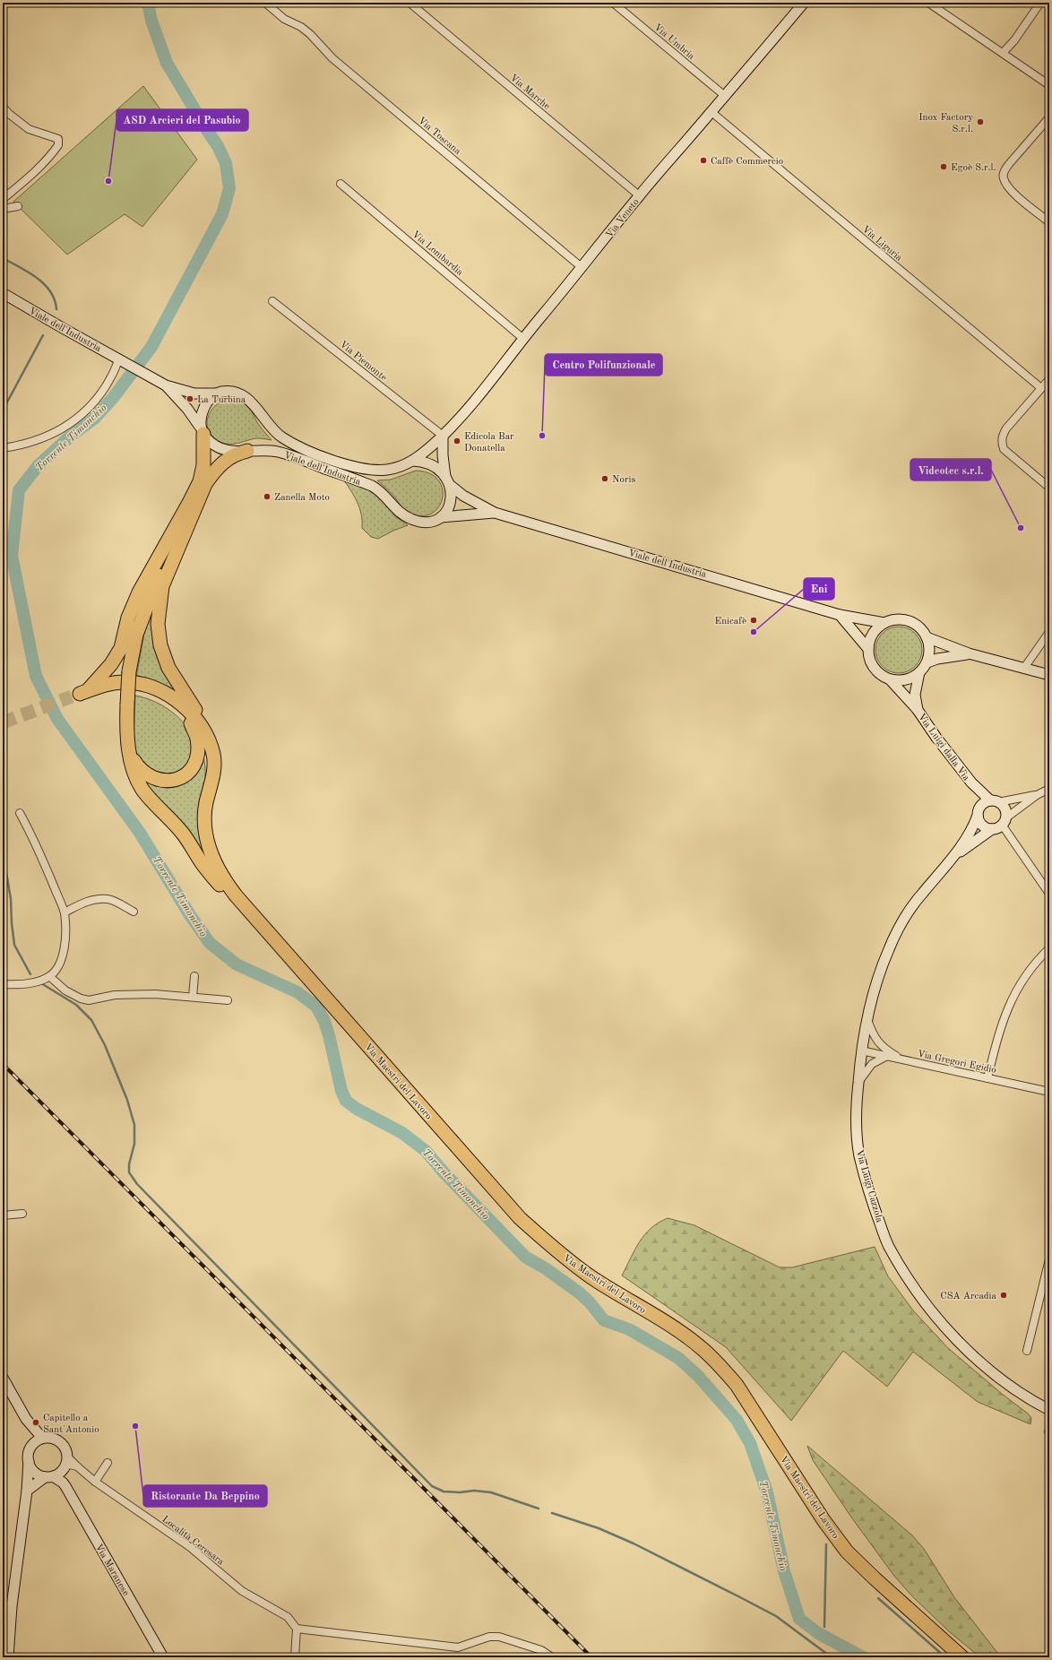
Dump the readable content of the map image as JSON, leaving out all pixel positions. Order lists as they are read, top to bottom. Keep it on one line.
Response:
{"streets":{"highway":["Via Maestri del Lavoro"],"main road":["Via Veneto","Viale dell'Industria","Via Luigi dalla Via","Via Luigi Cazzola","Via Maranese"],"street":["Via Umbria","Via Marche","Via Toscana","Via Liguria","Via Lombardia","Via Piemonte","Via Gregori Egidio","Località Ceresara"]},"crossings":[["Via Umbria","Via Veneto"],["Via Marche","Via Veneto"],["Via Toscana","Via Veneto"],["Via Veneto","Via Liguria"],["Via Veneto","Via Lombardia"],["Via Veneto","Viale dell'Industria"],["Via Veneto","Via Piemonte"],["Viale dell'Industria","Via Luigi dalla Via"],["Via Luigi dalla Via","Via Luigi Cazzola"],["Via Gregori Egidio","Via Luigi Cazzola"],["Località Ceresara","Via Maranese"]],"water":["Torrente Timonchio"],"places":["Inox Factory S.r.l.","Caffè Commercio","Egoè S.r.l.","ASD Arcieri del Pasubio","La Turbina","Centro Polifunzionale","Edicola Bar Donatella","Noris","Zanella Moto","Videotec s.r.l.","Enicafè","Eni","CSA Arcadia","Capitello a Sant'Antonio","Ristorante Da Beppino"]}
